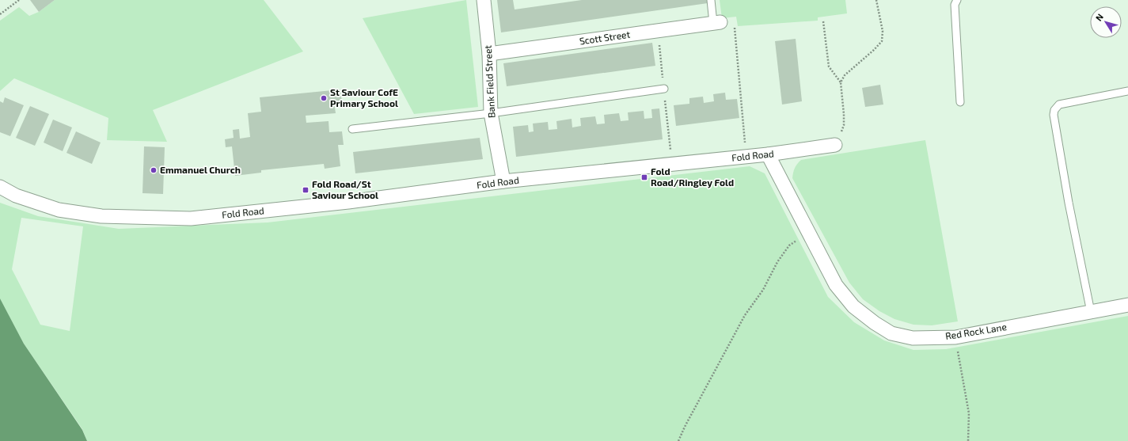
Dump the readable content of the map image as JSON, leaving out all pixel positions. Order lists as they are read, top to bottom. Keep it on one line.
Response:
{"streets":{"street":["Scott Street","Bank Field Street","Fold Road","Red Rock Lane"]},"crossings":[["Scott Street","Bank Field Street"],["Bank Field Street","Fold Road"],["Fold Road","Red Rock Lane"]],"places":{"other":["St Saviour CofE Primary School","Emmanuel Church"],"transit":["Fold Road/Ringley Fold","Fold Road/St Saviour School"]},"north":"top left"}
